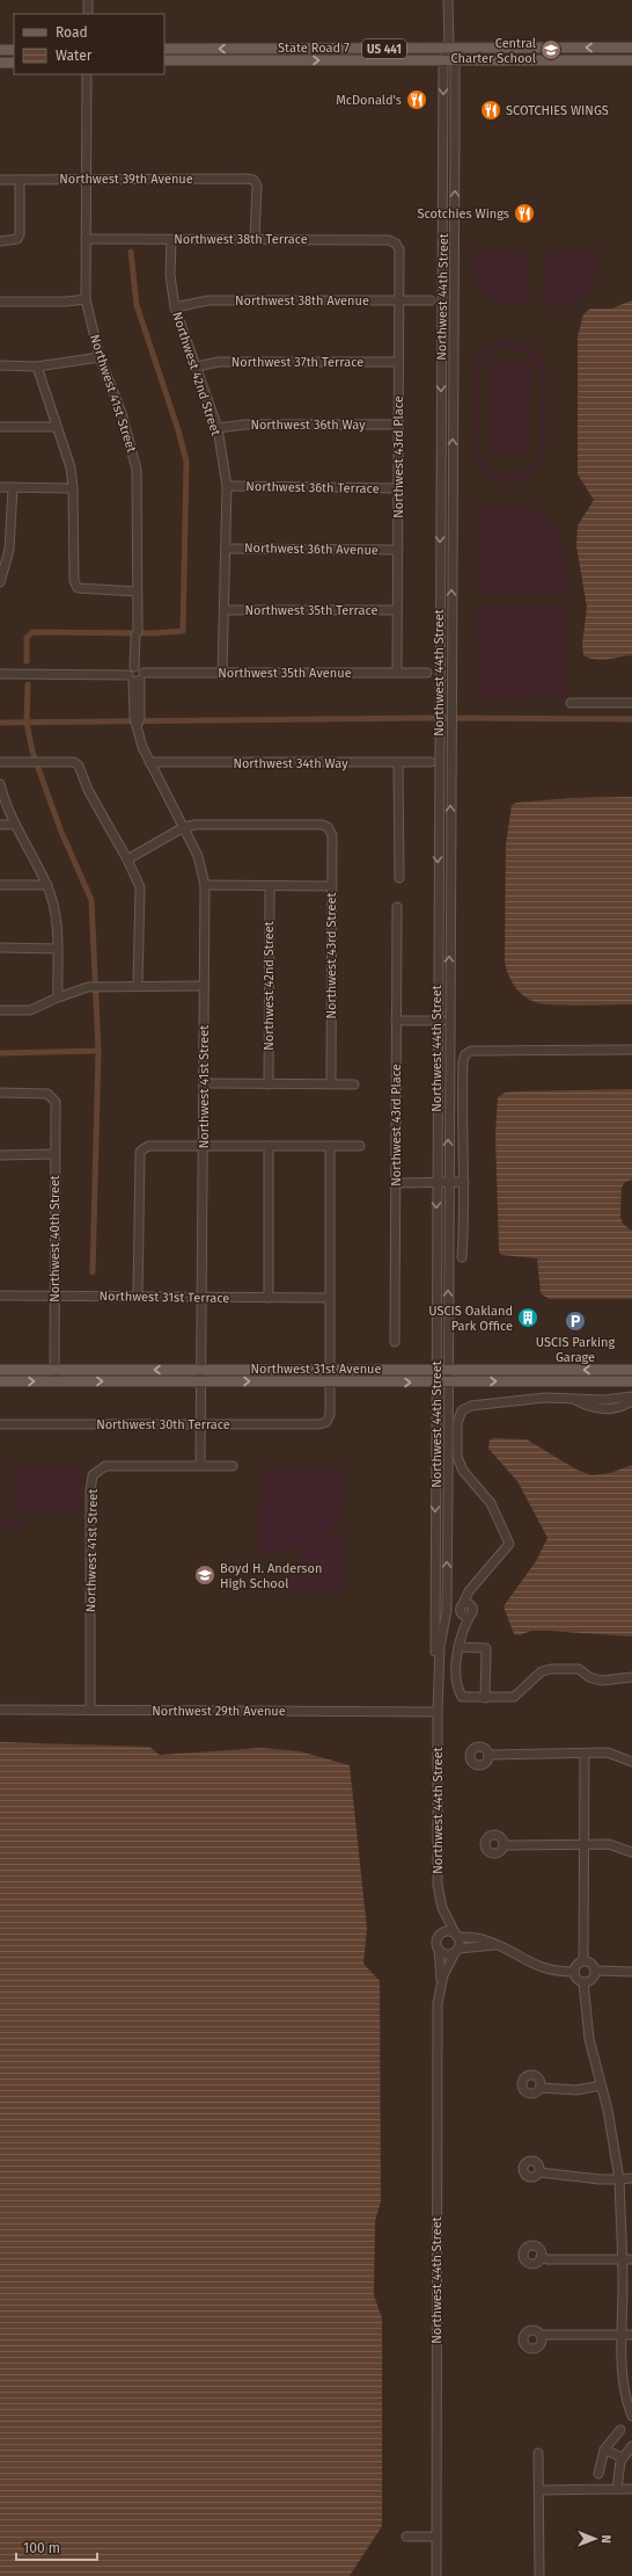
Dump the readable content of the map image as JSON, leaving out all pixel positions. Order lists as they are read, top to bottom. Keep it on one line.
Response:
{"streets":{"main road":["State Road 7","US 441","Northwest 31st Avenue"],"street":["Northwest 39th Avenue","Northwest 38th Terrace","Northwest 44th Street","Northwest 38th Avenue","Northwest 37th Terrace","Northwest 42nd Street","Northwest 41st Street","Northwest 36th Way","Northwest 43rd Place","Northwest 36th Terrace","Northwest 36th Avenue","Northwest 35th Terrace","Northwest 35th Avenue","Northwest 34th Way","Northwest 43rd Street","Northwest 40th Street","Northwest 31st Terrace","Northwest 30th Terrace","Northwest 29th Avenue"]},"crossings":[["State Road 7","Northwest 44th Street"],["Northwest 39th Avenue","Northwest 38th Terrace"],["Northwest 39th Avenue","Northwest 41st Street"],["Northwest 38th Terrace","Northwest 42nd Street"],["Northwest 38th Terrace","Northwest 41st Street"],["Northwest 38th Terrace","Northwest 43rd Place"],["Northwest 44th Street","Northwest 34th Way"],["Northwest 44th Street","Northwest 31st Avenue"],["Northwest 44th Street","Northwest 29th Avenue"],["Northwest 38th Avenue","Northwest 42nd Street"],["Northwest 38th Avenue","Northwest 43rd Place"],["Northwest 37th Terrace","Northwest 42nd Street"],["Northwest 37th Terrace","Northwest 43rd Place"],["Northwest 42nd Street","Northwest 36th Way"],["Northwest 42nd Street","Northwest 36th Terrace"],["Northwest 42nd Street","Northwest 36th Avenue"],["Northwest 42nd Street","Northwest 35th Terrace"],["Northwest 42nd Street","Northwest 35th Avenue"],["Northwest 41st Street","Northwest 35th Avenue"],["Northwest 41st Street","Northwest 34th Way"],["Northwest 41st Street","Northwest 43rd Street"],["Northwest 41st Street","Northwest 31st Terrace"],["Northwest 41st Street","Northwest 31st Avenue"],["Northwest 41st Street","Northwest 30th Terrace"],["Northwest 41st Street","Northwest 29th Avenue"],["Northwest 36th Way","Northwest 43rd Place"],["Northwest 43rd Place","Northwest 36th Terrace"],["Northwest 43rd Place","Northwest 36th Avenue"],["Northwest 43rd Place","Northwest 35th Terrace"],["Northwest 43rd Place","Northwest 35th Avenue"],["Northwest 40th Street","Northwest 31st Terrace"],["Northwest 40th Street","Northwest 31st Avenue"],["Northwest 31st Avenue","Northwest 30th Terrace"]],"places":{"school or university":["Central Charter School","Boyd H. Anderson High School"],"restaurant":["McDonald's","SCOTCHIES WINGS","Scotchies Wings"],"building":["USCIS Oakland Park Office"],"parking":["USCIS Parking Garage"]},"legend":["Road","Water"],"scale_bar":"100 m","north":"right"}
